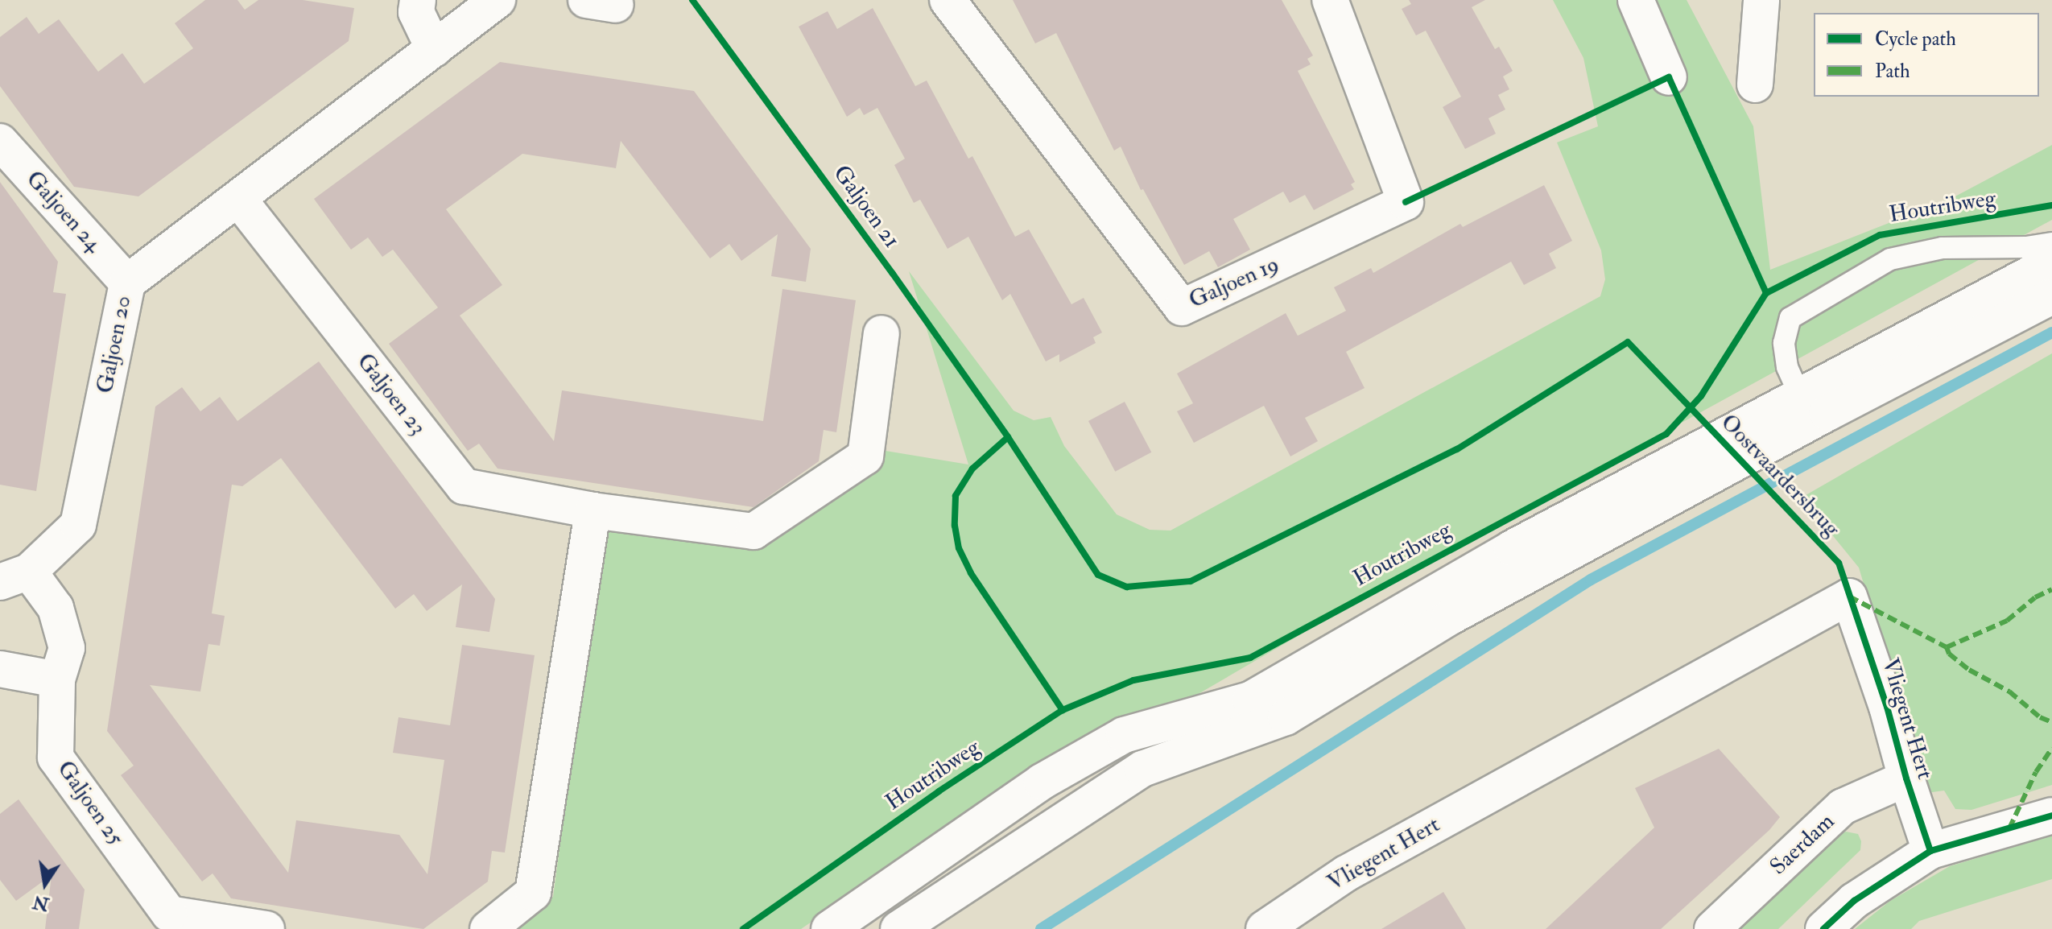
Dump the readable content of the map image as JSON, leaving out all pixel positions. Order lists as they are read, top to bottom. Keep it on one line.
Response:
{"streets":{"street":["Galjoen 24","Galjoen 19","Galjoen 20","Galjoen 23","Vliegent Hert","Galjoen 25","Saerdam"],"lane":["Houtribweg"],"cycle path":["Galjoen 21"]},"crossings":[["Galjoen 24","Galjoen 20"],["Galjoen 20","Galjoen 23"],["Galjoen 20","Galjoen 25"],["Vliegent Hert","Saerdam"]],"legend":["Cycle path","Path"],"north":"bottom"}
